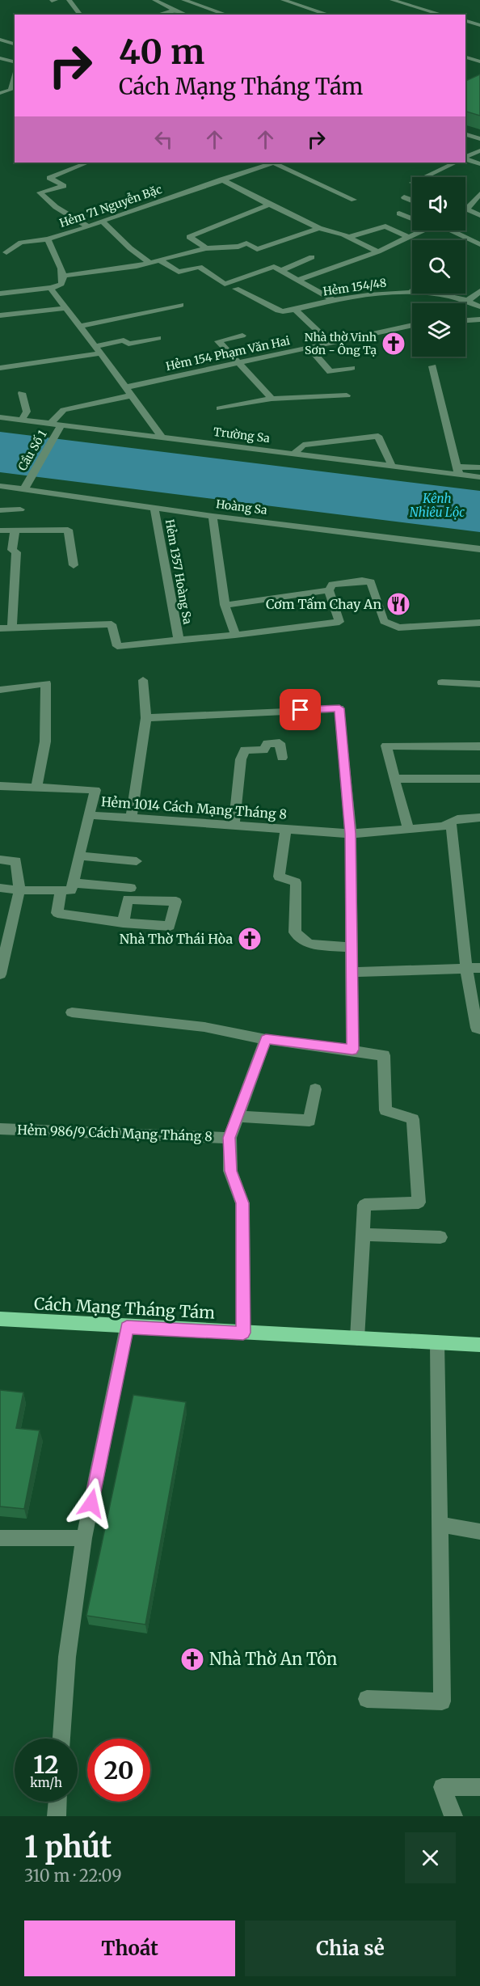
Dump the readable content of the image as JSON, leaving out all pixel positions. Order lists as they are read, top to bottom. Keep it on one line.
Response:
{"streets":{"main road":["Cách Mạng Tháng Tám"],"street":["Hẻm 71 Nguyễn Bặc","Hẻm 154/48","Hẻm 154 Phạm Văn Hai","Trường Sa","Cầu Số 1","Hoàng Sa","Hẻm 1357 Hoàng Sa","Hẻm 1014 Cách Mạng Tháng 8","Hẻm 986/9 Cách Mạng Tháng 8"]},"crossings":[["Trường Sa","Cầu Số 1"],["Cầu Số 1","Hoàng Sa"],["Hoàng Sa","Hẻm 1357 Hoàng Sa"]],"water":["Kênh Nhiêu Lộc"],"places":{"church":["Nhà thờ Vinh Sơn - Ông Tạ","Nhà Thờ Thái Hòa","Nhà Thờ An Tôn"],"restaurant":["Cơm Tấm Chay An"]},"page":{"turn":["40 m","Cách Mạng Tháng Tám"],"speed":"12 km/h","limit":"20","heading":["1 phút","310 m · 22:09"],"buttons":["Thoát","Chia sẻ"]}}
